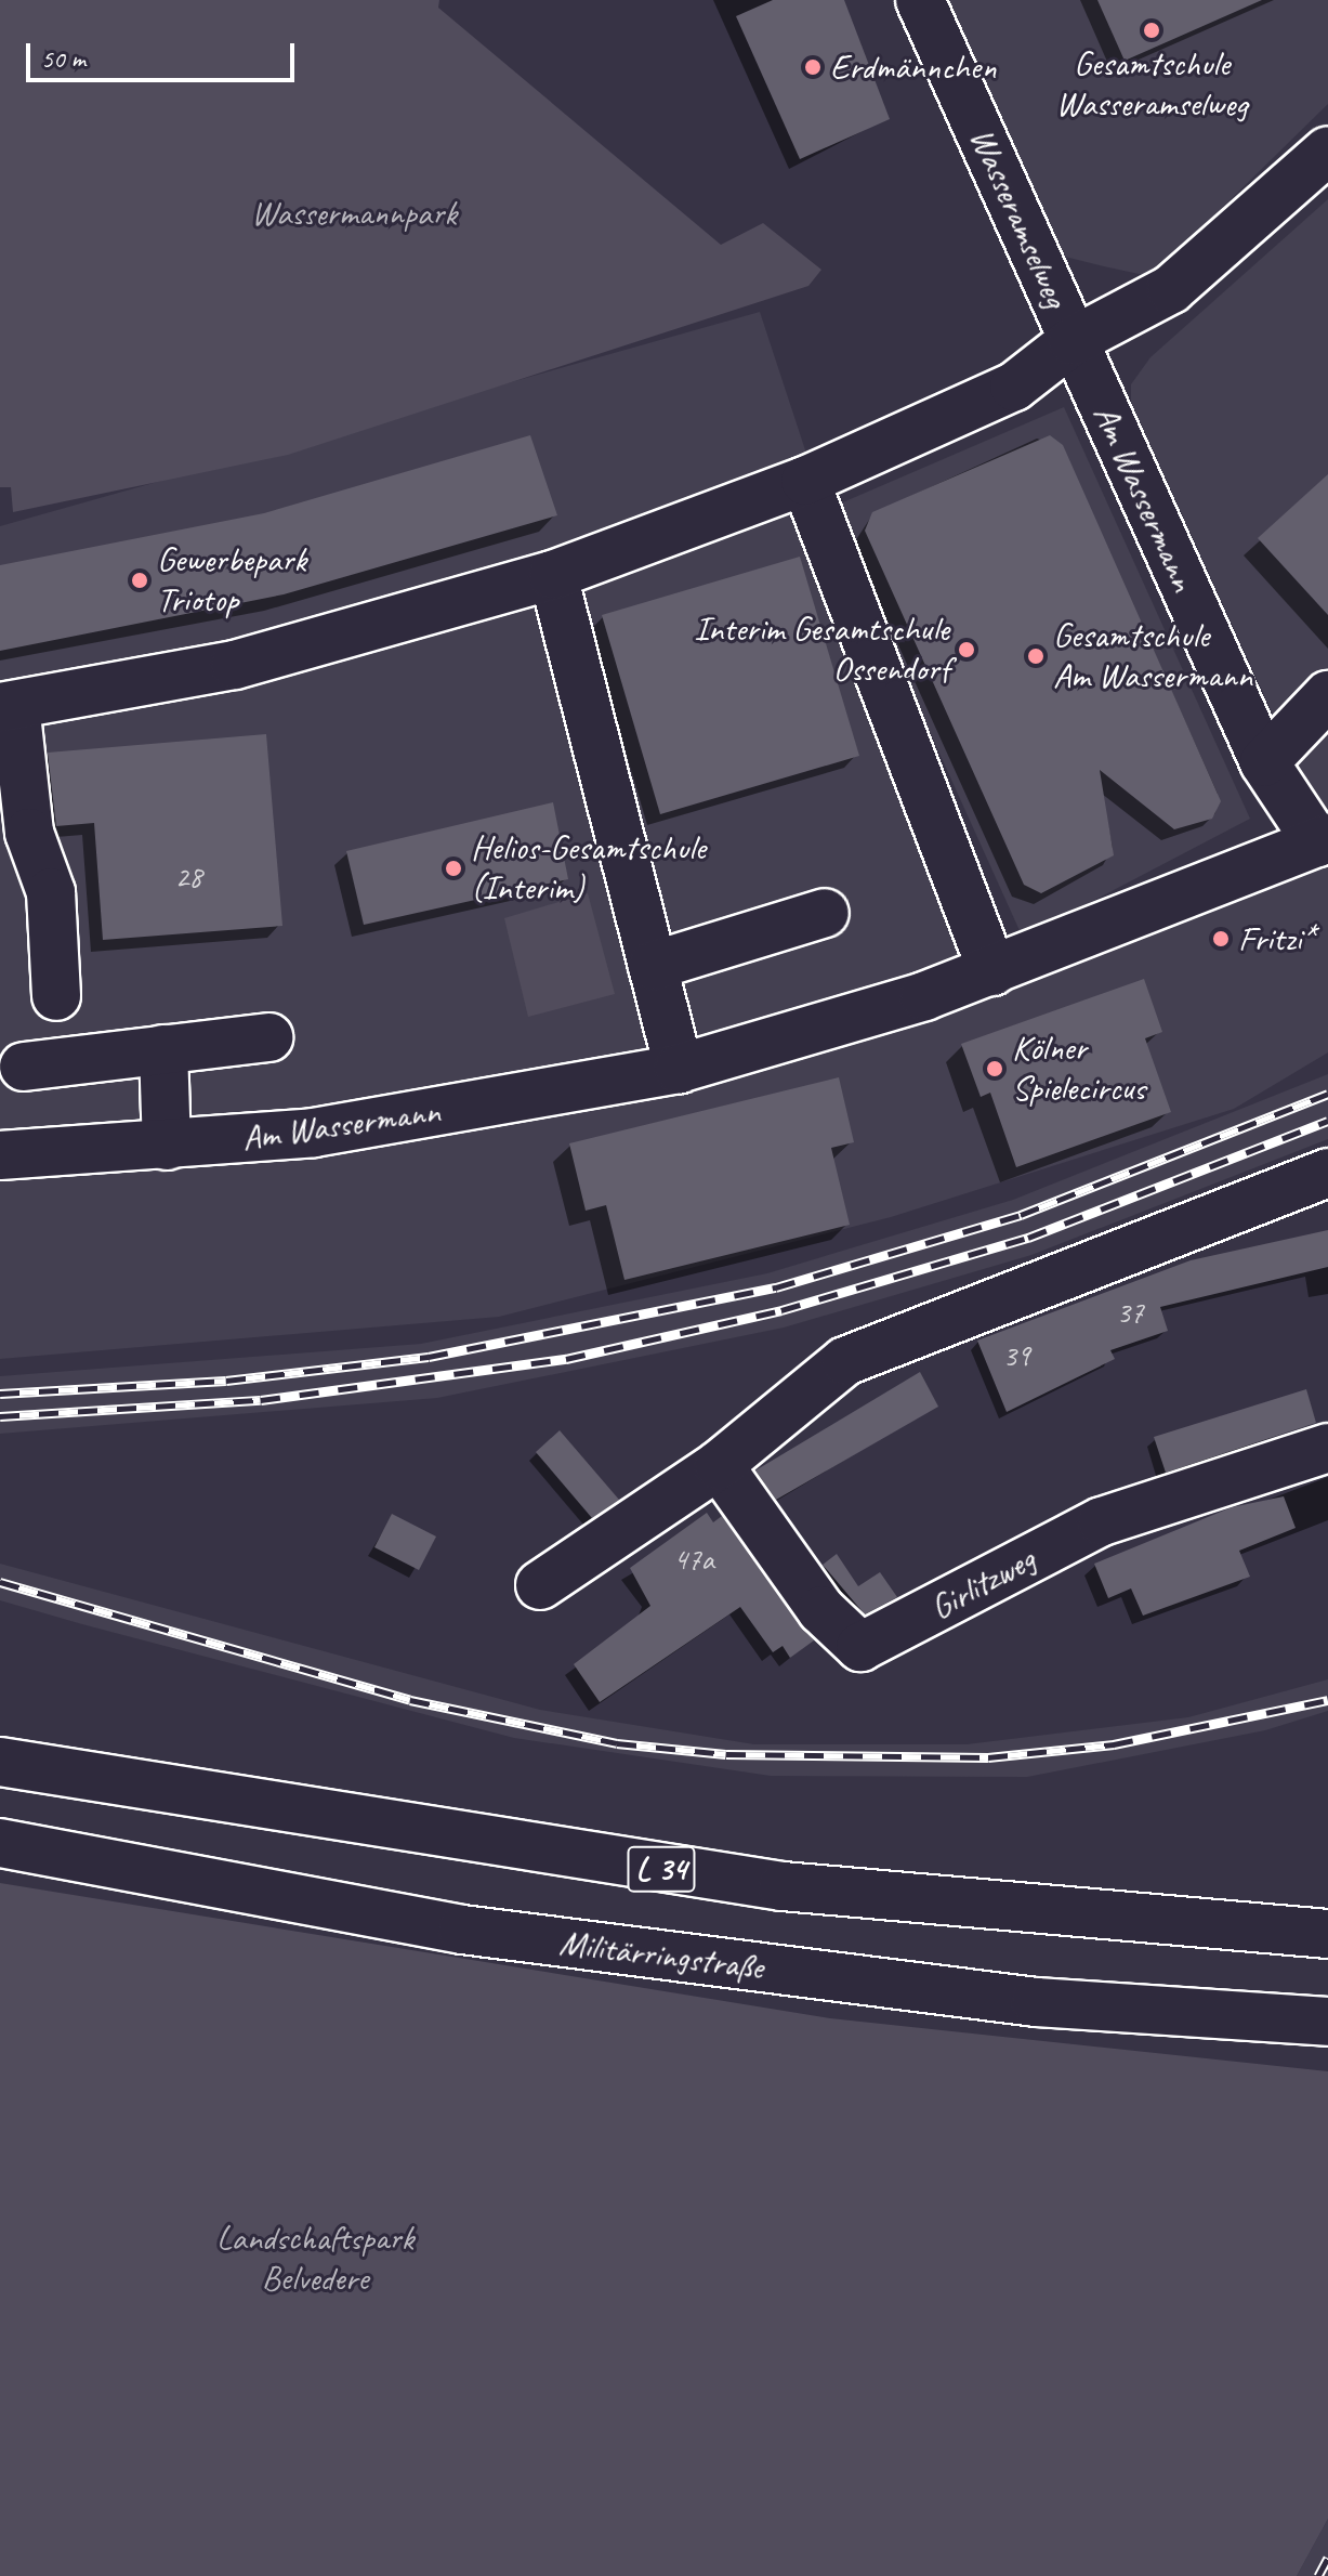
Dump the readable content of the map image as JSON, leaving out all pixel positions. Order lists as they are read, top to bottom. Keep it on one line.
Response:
{"streets":{"main road":["Wasseramselweg","Am Wassermann","Girlitzweg","L 34","Militärringstraße"]},"crossings":[["Wasseramselweg","Am Wassermann"]],"parks":["Wassermannpark","Landschaftspark Belvedere"],"places":["Gesamtschule Wasseramselweg","Erdmännchen","Gewerbepark Triotop","Interim Gesamtschule Ossendorf","Gesamtschule Am Wassermann","Helios-Gesamtschule (Interim)","Fritzi*","Kölner Spielecircus"],"house_numbers":["28","37","39","47a"],"scale_bar":"50 m"}
